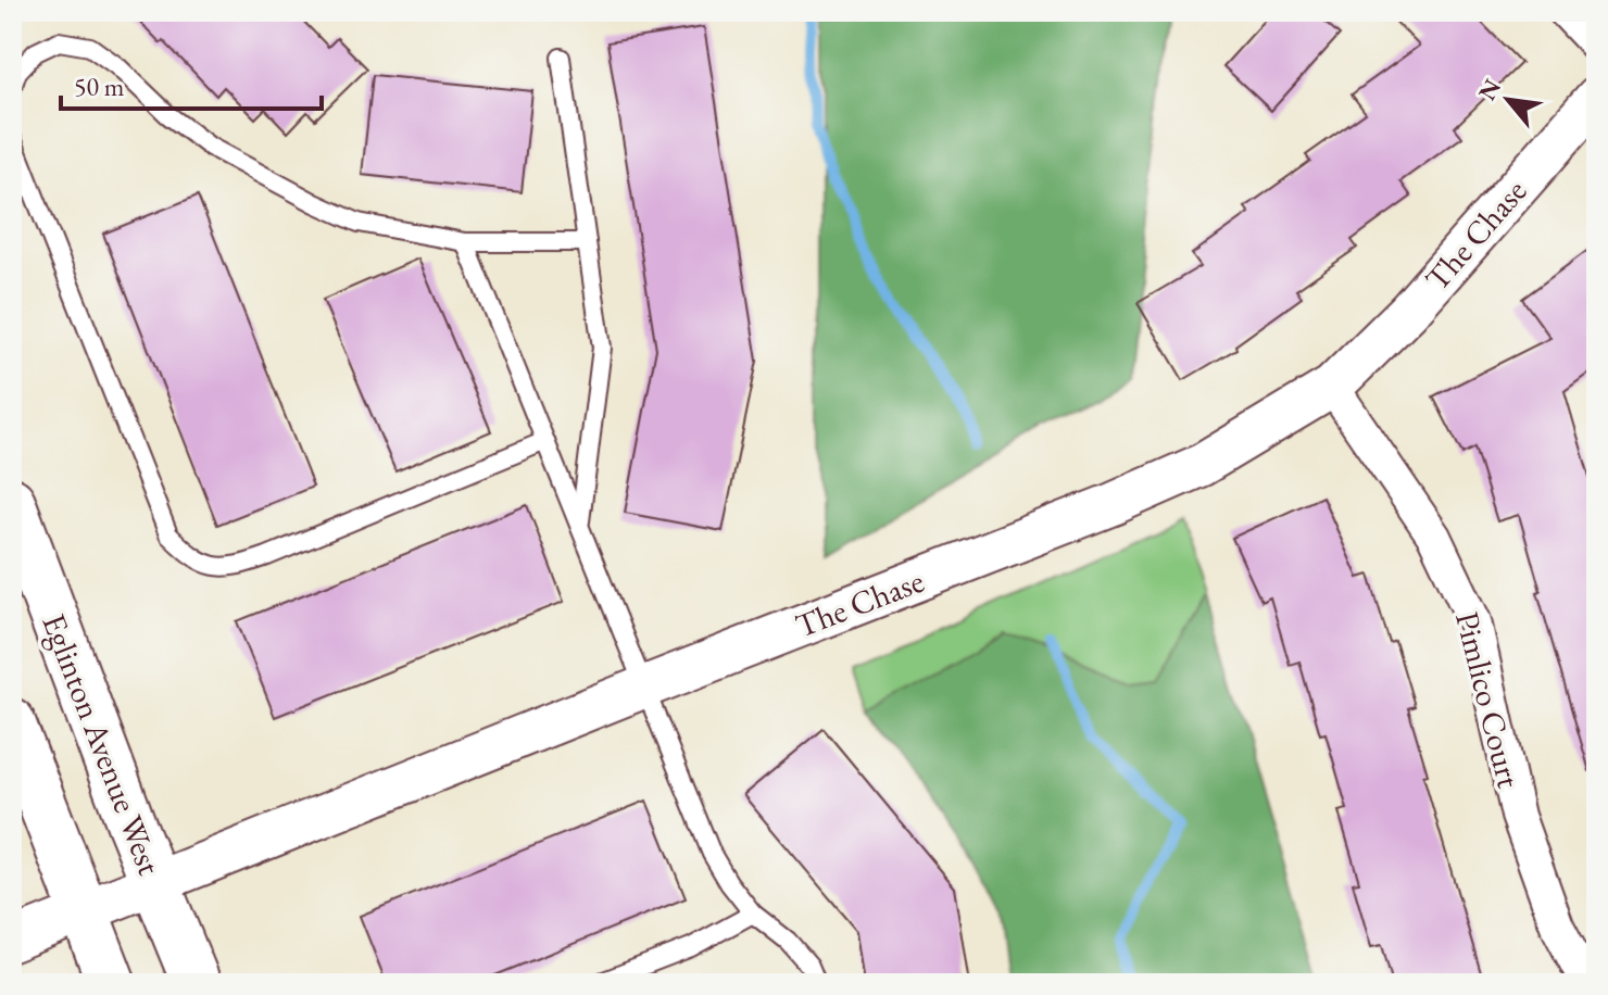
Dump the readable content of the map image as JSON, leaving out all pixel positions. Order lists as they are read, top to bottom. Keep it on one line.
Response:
{"streets":{"main road":["Eglinton Avenue West"],"street":["The Chase","Pimlico Court"]},"crossings":[["The Chase","Pimlico Court"],["The Chase","Eglinton Avenue West"]],"scale_bar":"50 m","north":"top left"}
